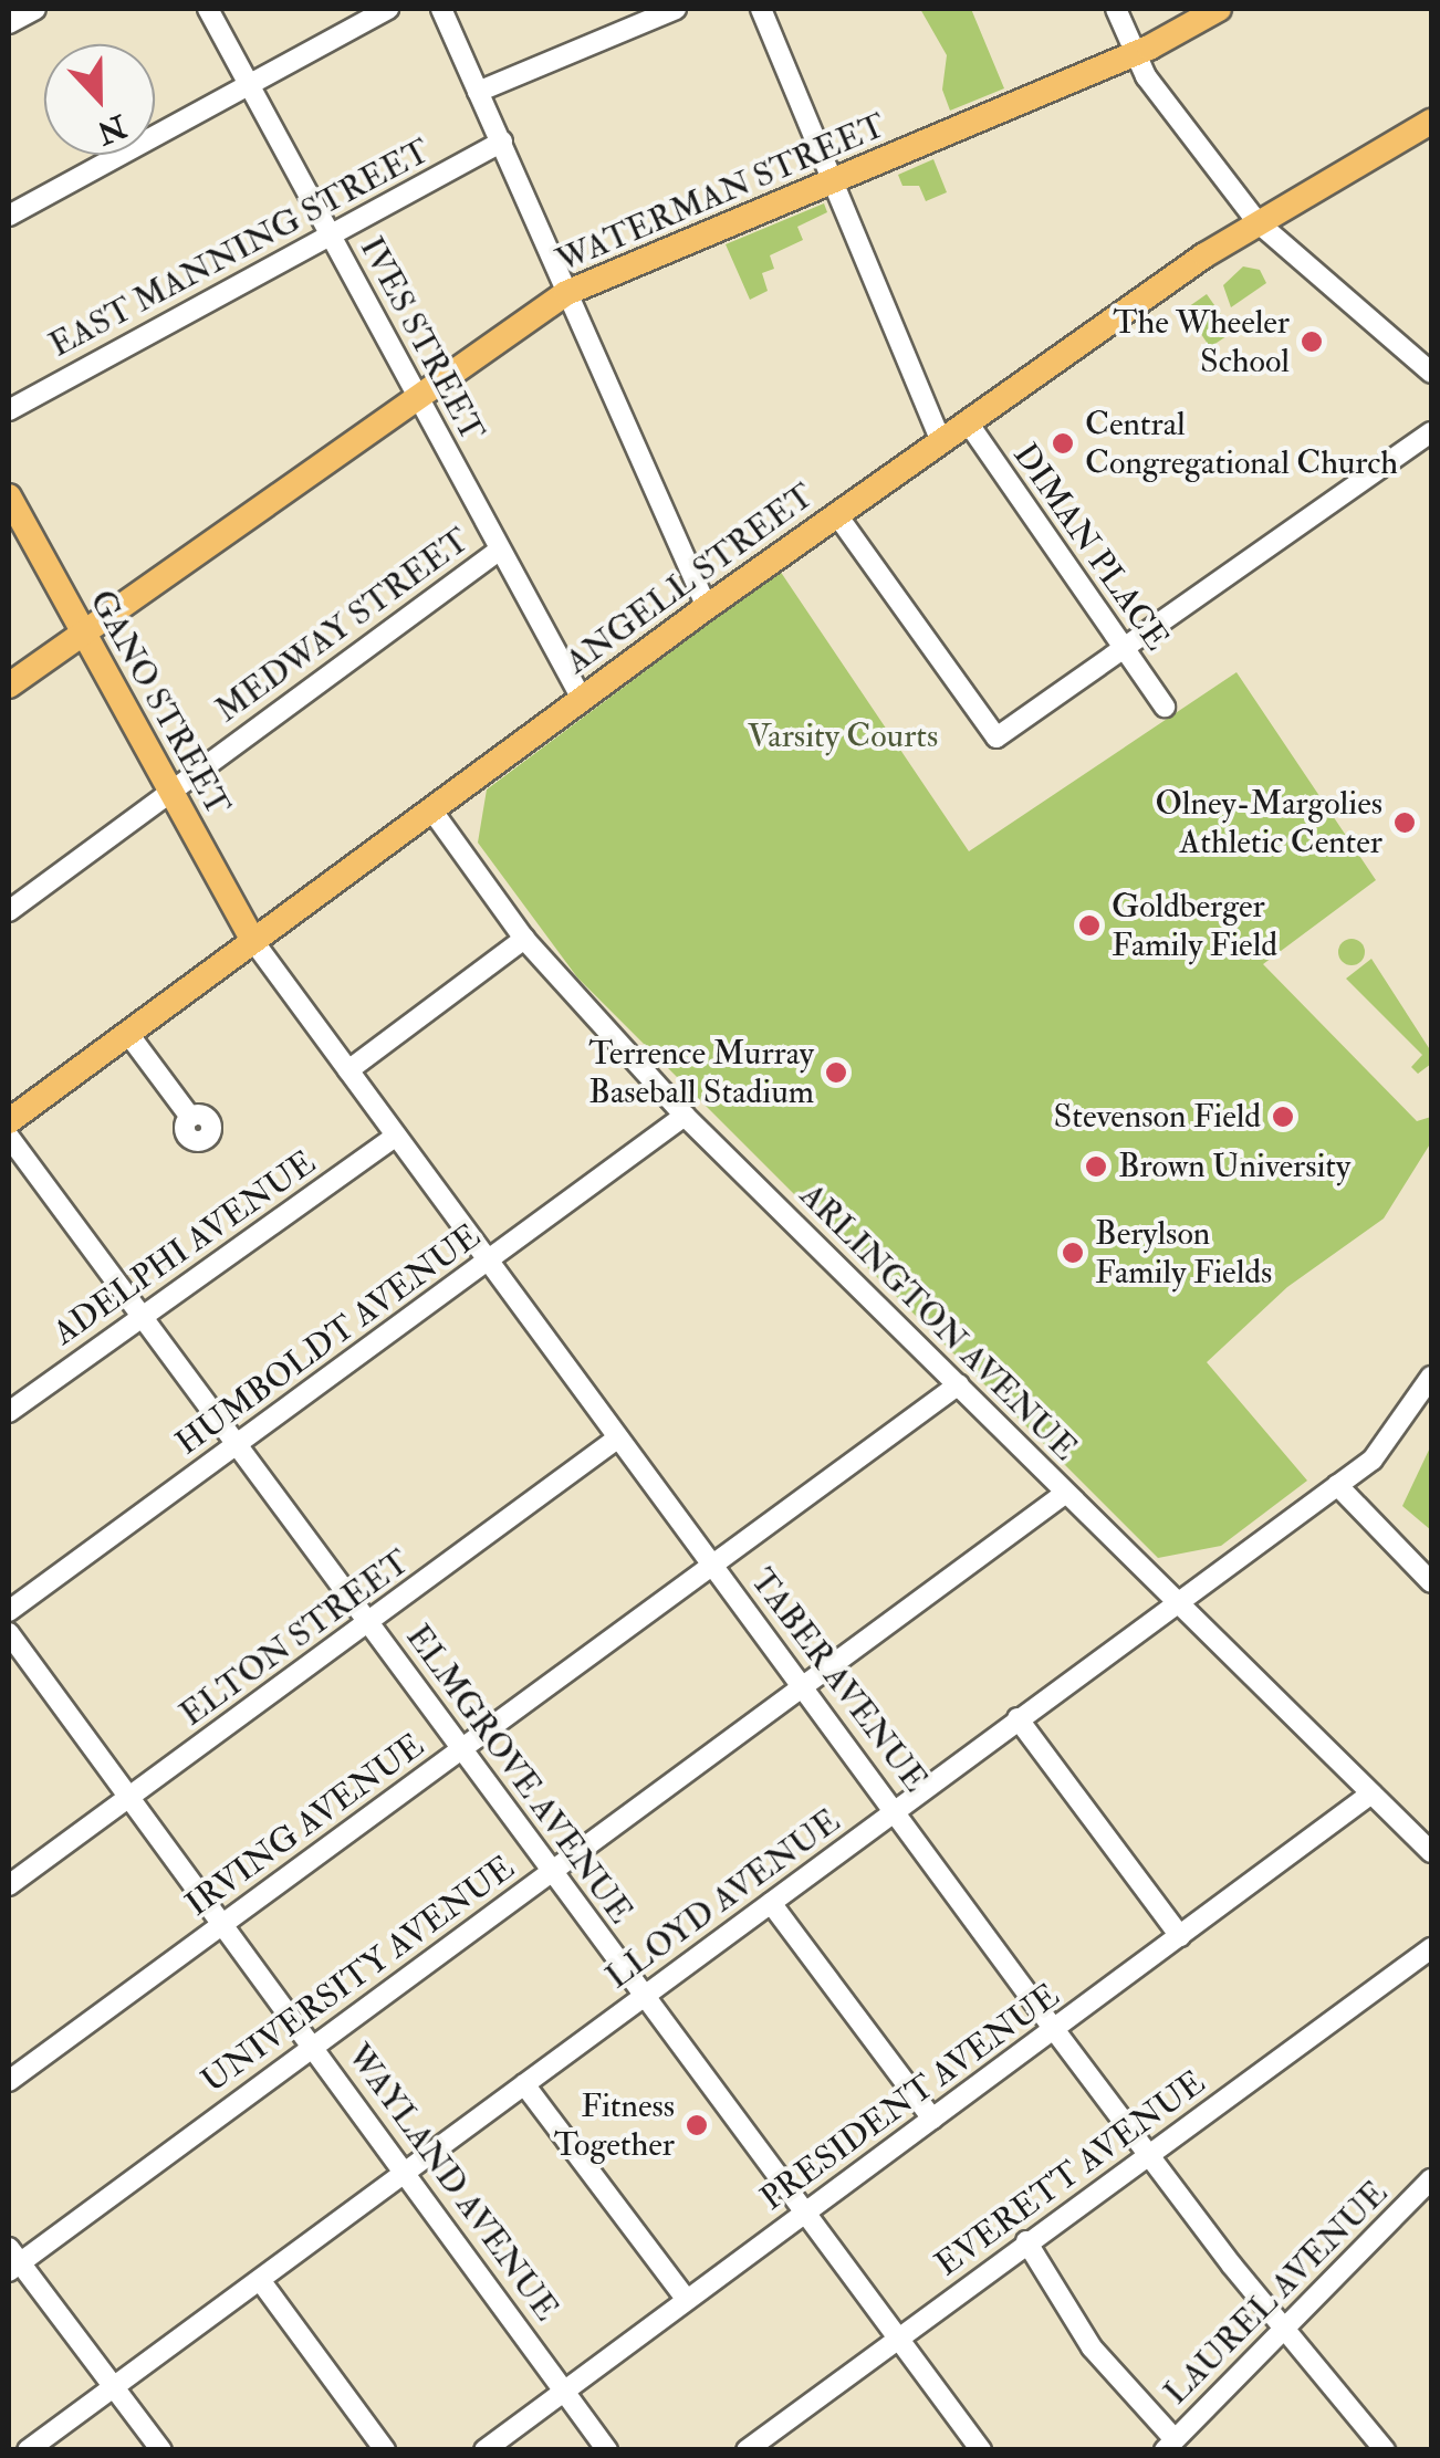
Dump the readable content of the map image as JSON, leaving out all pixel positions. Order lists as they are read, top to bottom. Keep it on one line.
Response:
{"streets":{"main road":["WATERMAN STREET","ANGELL STREET","GANO STREET"],"street":["EAST MANNING STREET","IVES STREET","DIMAN PLACE","MEDWAY STREET","ADELPHI AVENUE","ARLINGTON AVENUE","HUMBOLDT AVENUE","ELTON STREET","TABER AVENUE","ELMGROVE AVENUE","IRVING AVENUE","LLOYD AVENUE","UNIVERSITY AVENUE","PRESIDENT AVENUE","EVERETT AVENUE","WAYLAND AVENUE","LAUREL AVENUE"]},"crossings":[["WATERMAN STREET","IVES STREET"],["WATERMAN STREET","GANO STREET"],["EAST MANNING STREET","IVES STREET"],["IVES STREET","ANGELL STREET"],["IVES STREET","MEDWAY STREET"],["DIMAN PLACE","ANGELL STREET"],["ANGELL STREET","GANO STREET"],["ANGELL STREET","ARLINGTON AVENUE"],["ANGELL STREET","TABER AVENUE"],["MEDWAY STREET","GANO STREET"],["GANO STREET","TABER AVENUE"],["ADELPHI AVENUE","TABER AVENUE"],["ADELPHI AVENUE","ELMGROVE AVENUE"],["ARLINGTON AVENUE","HUMBOLDT AVENUE"],["ARLINGTON AVENUE","IRVING AVENUE"],["ARLINGTON AVENUE","LLOYD AVENUE"],["ARLINGTON AVENUE","UNIVERSITY AVENUE"],["ARLINGTON AVENUE","PRESIDENT AVENUE"],["HUMBOLDT AVENUE","TABER AVENUE"],["HUMBOLDT AVENUE","ELMGROVE AVENUE"],["ELTON STREET","TABER AVENUE"],["ELTON STREET","ELMGROVE AVENUE"],["ELTON STREET","WAYLAND AVENUE"],["TABER AVENUE","IRVING AVENUE"],["TABER AVENUE","LLOYD AVENUE"],["TABER AVENUE","UNIVERSITY AVENUE"],["TABER AVENUE","PRESIDENT AVENUE"],["TABER AVENUE","EVERETT AVENUE"],["TABER AVENUE","LAUREL AVENUE"],["ELMGROVE AVENUE","IRVING AVENUE"],["ELMGROVE AVENUE","LLOYD AVENUE"],["ELMGROVE AVENUE","UNIVERSITY AVENUE"],["ELMGROVE AVENUE","PRESIDENT AVENUE"],["ELMGROVE AVENUE","EVERETT AVENUE"],["IRVING AVENUE","WAYLAND AVENUE"],["LLOYD AVENUE","WAYLAND AVENUE"],["UNIVERSITY AVENUE","WAYLAND AVENUE"],["PRESIDENT AVENUE","WAYLAND AVENUE"]],"parks":["Varsity Courts"],"places":["The Wheeler School","Central Congregational Church","Olney-Margolies Athletic Center","Goldberger Family Field","Terrence Murray Baseball Stadium","Stevenson Field","Brown University","Berylson Family Fields","Fitness Together"],"north":"bottom"}
